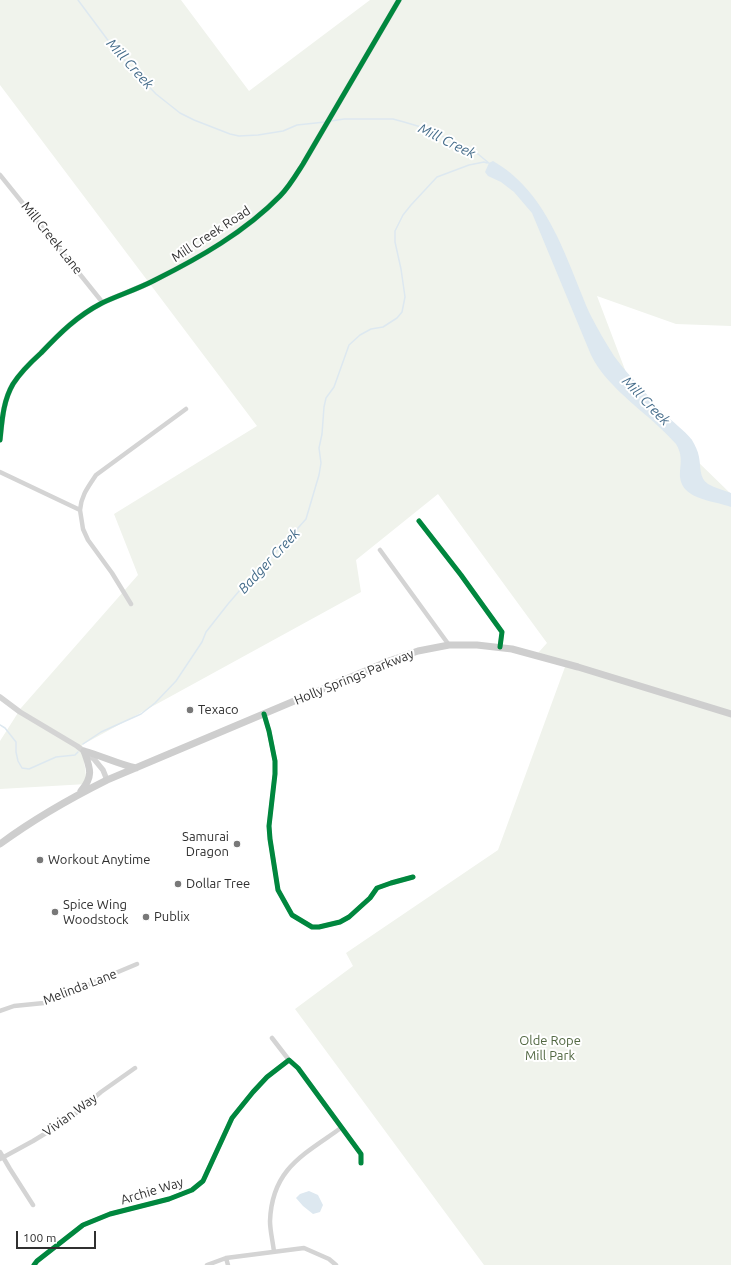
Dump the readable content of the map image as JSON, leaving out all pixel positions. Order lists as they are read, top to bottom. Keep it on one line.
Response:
{"streets":{"main road":["Holly Springs Parkway"],"street":["Mill Creek Road","Mill Creek Lane","Melinda Lane","Vivian Way","Archie Way"]},"crossings":[["Mill Creek Road","Mill Creek Lane"]],"water":["Mill Creek","Badger Creek"],"parks":["Olde Rope Mill Park"],"places":["Texaco","Samurai Dragon","Workout Anytime","Dollar Tree","Spice Wing Woodstock","Publix"],"scale_bar":"100 m"}
